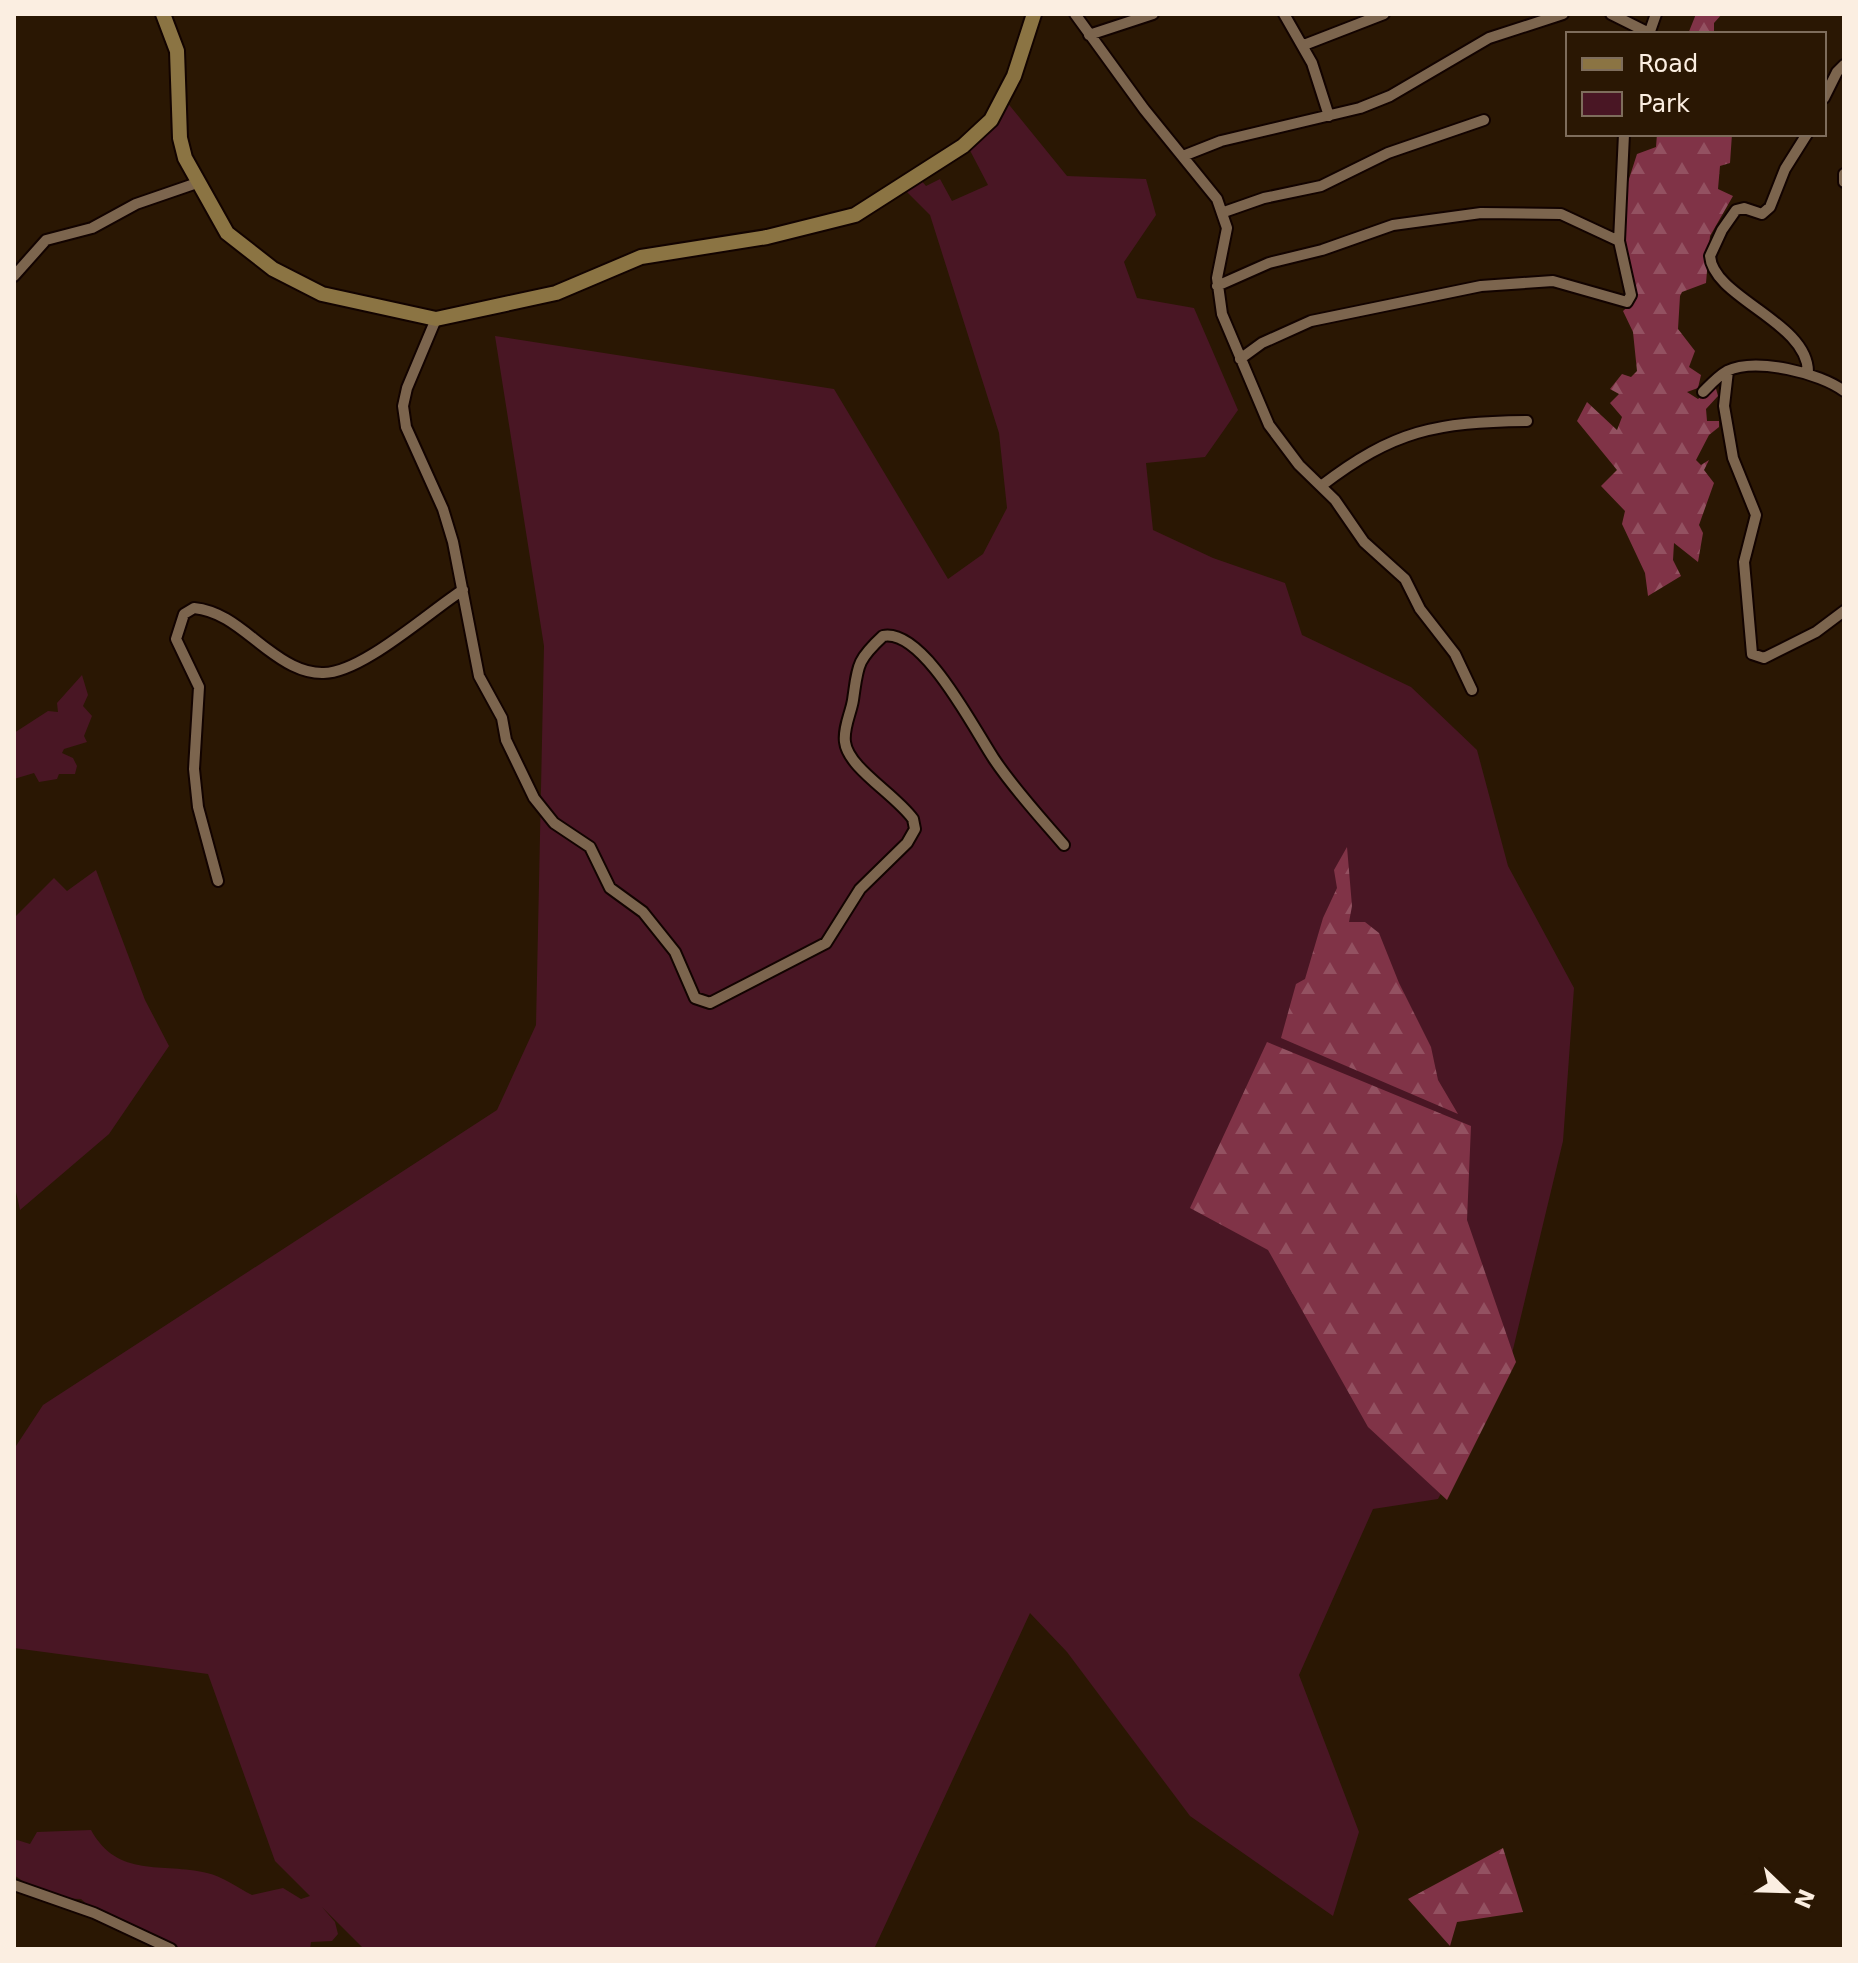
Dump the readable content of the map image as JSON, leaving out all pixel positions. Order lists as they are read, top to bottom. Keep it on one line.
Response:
{"legend":["Road","Park"],"north":"bottom right"}
